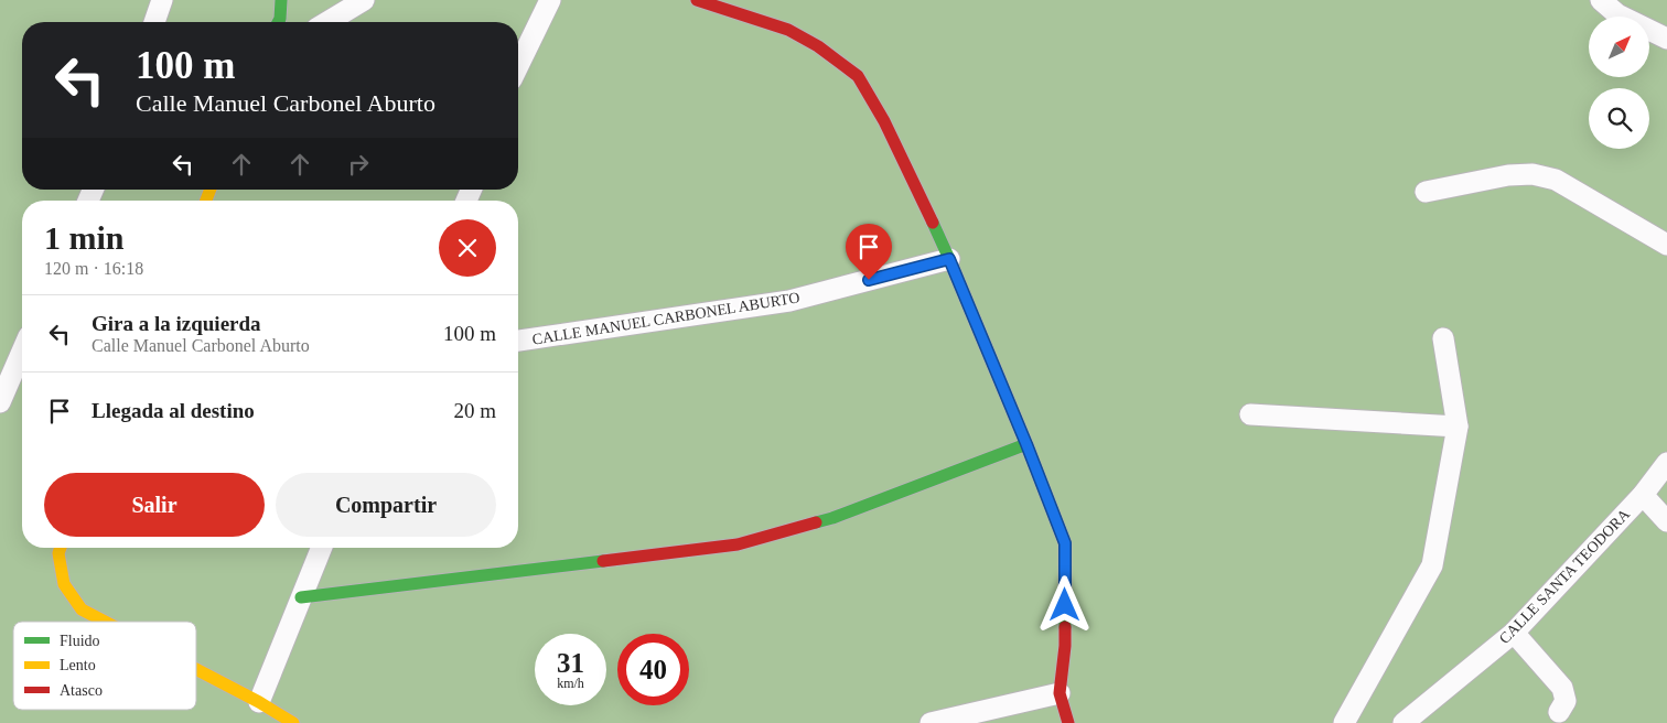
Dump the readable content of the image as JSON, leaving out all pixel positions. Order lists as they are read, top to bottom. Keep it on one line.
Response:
{"streets":{"street":["CALLE MANUEL CARBONEL ABURTO","CALLE SANTA TEODORA"]},"legend":["Fluido","Lento","Atasco"],"north":"top right","page":{"turn":["100 m","Calle Manuel Carbonel Aburto"],"heading":["1 min","120 m · 16:18"],"list":[{"name":"Gira a la izquierda","note":"Calle Manuel Carbonel Aburto","value":"100 m"},{"name":"Llegada al destino","value":"20 m"}],"buttons":["Salir","Compartir"],"speed":"31 km/h","limit":"40"}}
